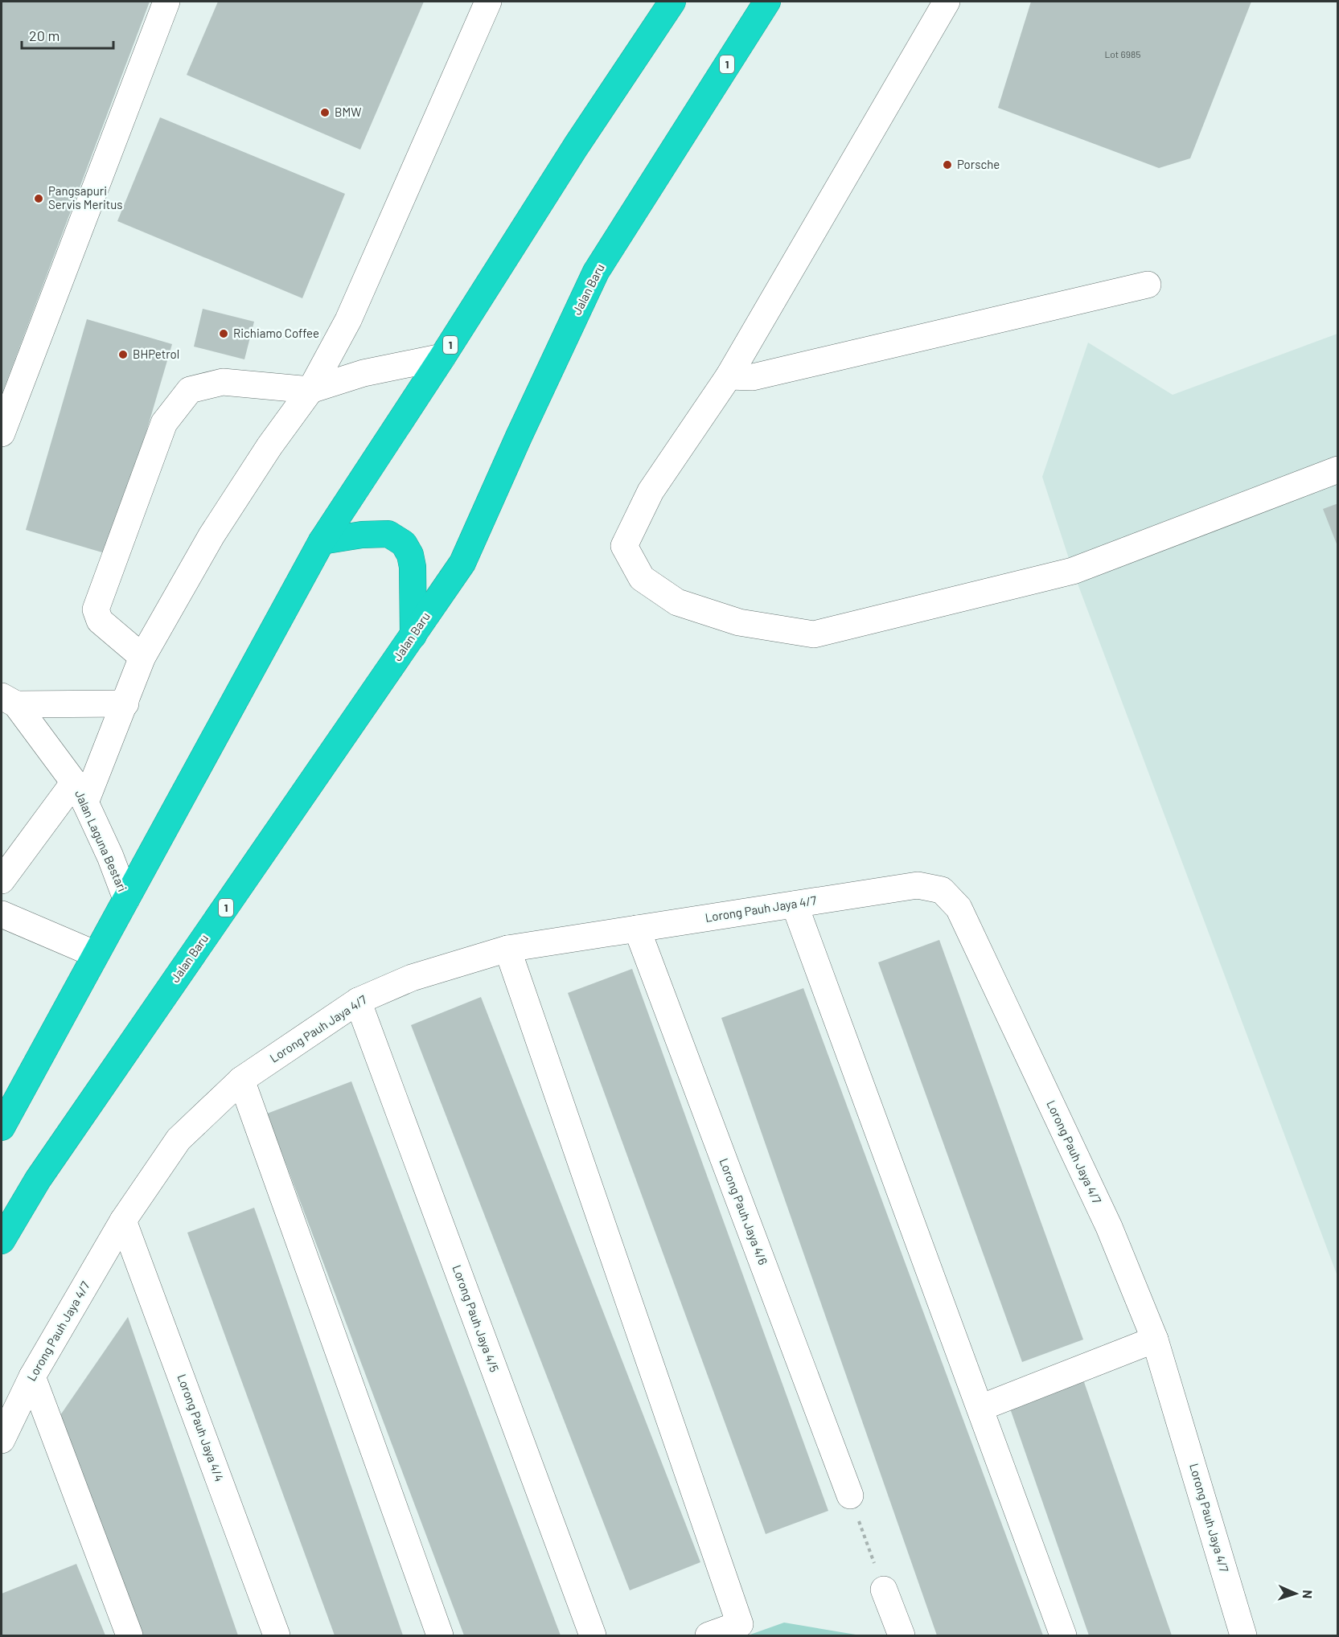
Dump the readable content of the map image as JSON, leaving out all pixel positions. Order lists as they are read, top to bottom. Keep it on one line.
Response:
{"streets":{"highway":["1","Jalan Baru"],"street":["Jalan Laguna Bestari","Lorong Pauh Jaya 4/7","Lorong Pauh Jaya 4/6","Lorong Pauh Jaya 4/5","Lorong Pauh Jaya 4/4"]},"crossings":[["1","Jalan Laguna Bestari"],["Lorong Pauh Jaya 4/7","Lorong Pauh Jaya 4/6"],["Lorong Pauh Jaya 4/7","Lorong Pauh Jaya 4/5"],["Lorong Pauh Jaya 4/7","Lorong Pauh Jaya 4/4"]],"places":["BMW","Porsche","Pangsapuri Servis Meritus","Richiamo Coffee","BHPetrol"],"house_numbers":["Lot 6985"],"scale_bar":"20 m","north":"right"}
